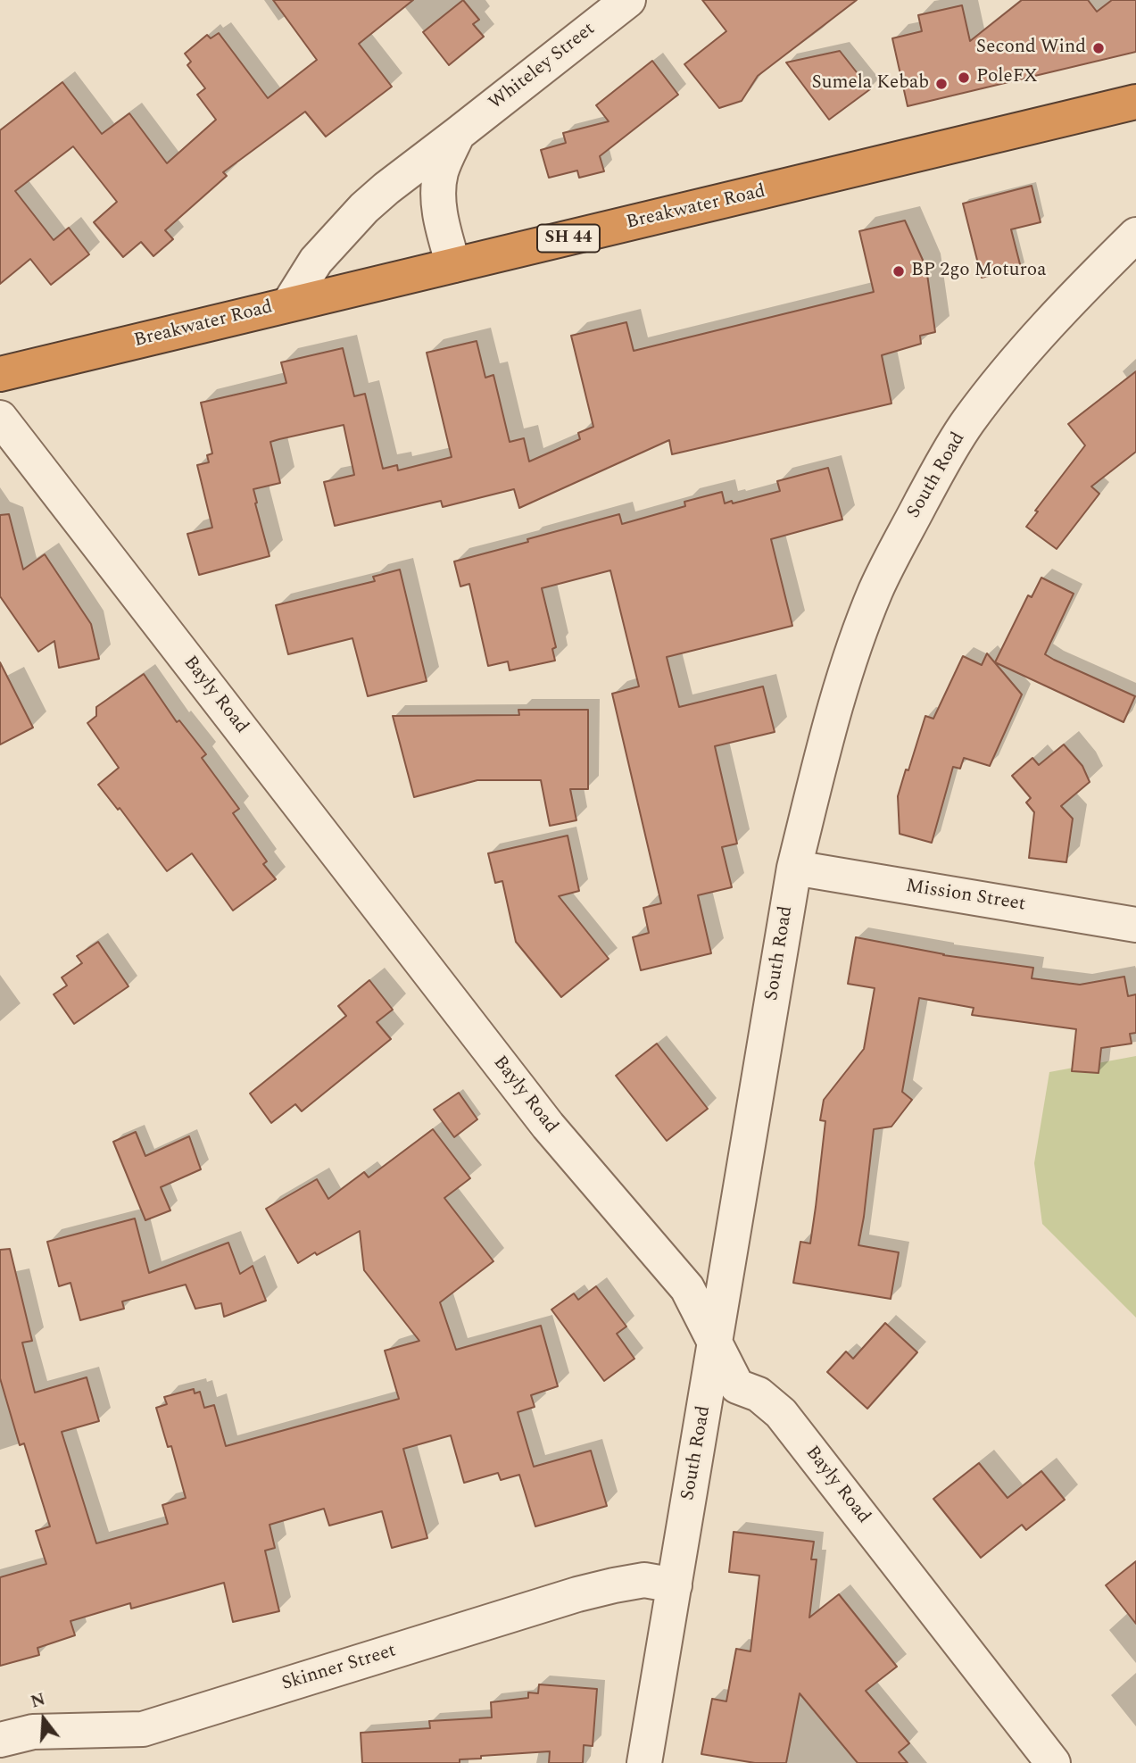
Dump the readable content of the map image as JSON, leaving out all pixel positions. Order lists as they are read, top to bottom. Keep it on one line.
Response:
{"streets":{"highway":["Breakwater Road","SH 44"],"street":["Whiteley Street","South Road","Bayly Road","Mission Street","Skinner Street"]},"crossings":[["Whiteley Street","Breakwater Road"],["South Road","Bayly Road"],["South Road","Mission Street"],["South Road","Skinner Street"]],"places":["Second Wind","PoleFX","Sumela Kebab","BP 2go Moturoa"],"north":"top"}
